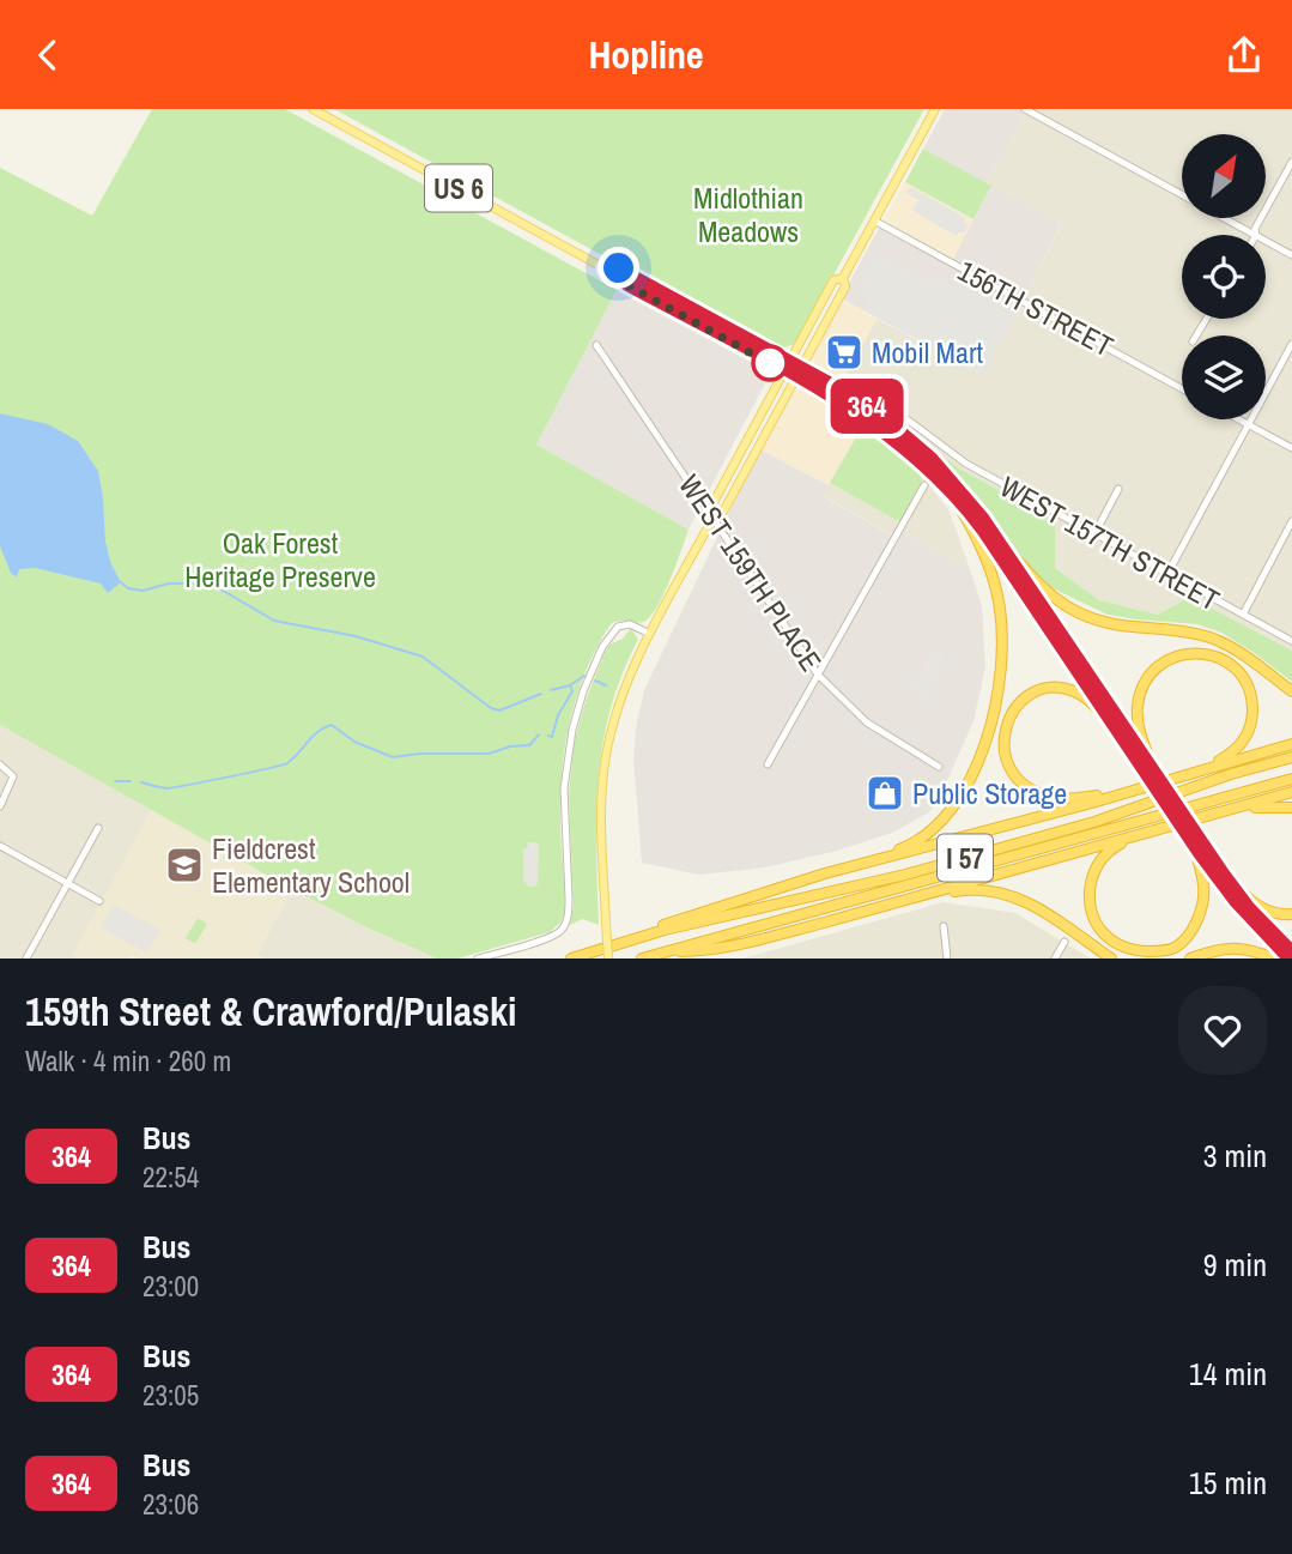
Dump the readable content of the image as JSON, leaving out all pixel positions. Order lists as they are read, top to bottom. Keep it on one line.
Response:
{"streets":{"highway":["I 57"],"main road":["US 6"],"street":["156TH STREET","WEST 157TH STREET","WEST 159TH PLACE"]},"parks":["Midlothian Meadows","Oak Forest Heritage Preserve"],"places":{"supermarket":["Mobil Mart"],"shop":["Public Storage"],"school or university":["Fieldcrest Elementary School"]},"lines":["bus line 364"],"north":"top right","page":{"header":"Hopline","on_map":"364","heading":["159th Street & Crawford/Pulaski","Walk · 4 min · 260 m"],"list":[{"mark":"364","name":"Bus","note":"22:54","value":"3 min"},{"mark":"364","name":"Bus","note":"23:00","value":"9 min"},{"mark":"364","name":"Bus","note":"23:05","value":"14 min"},{"mark":"364","name":"Bus","note":"23:06","value":"15 min"}]}}
